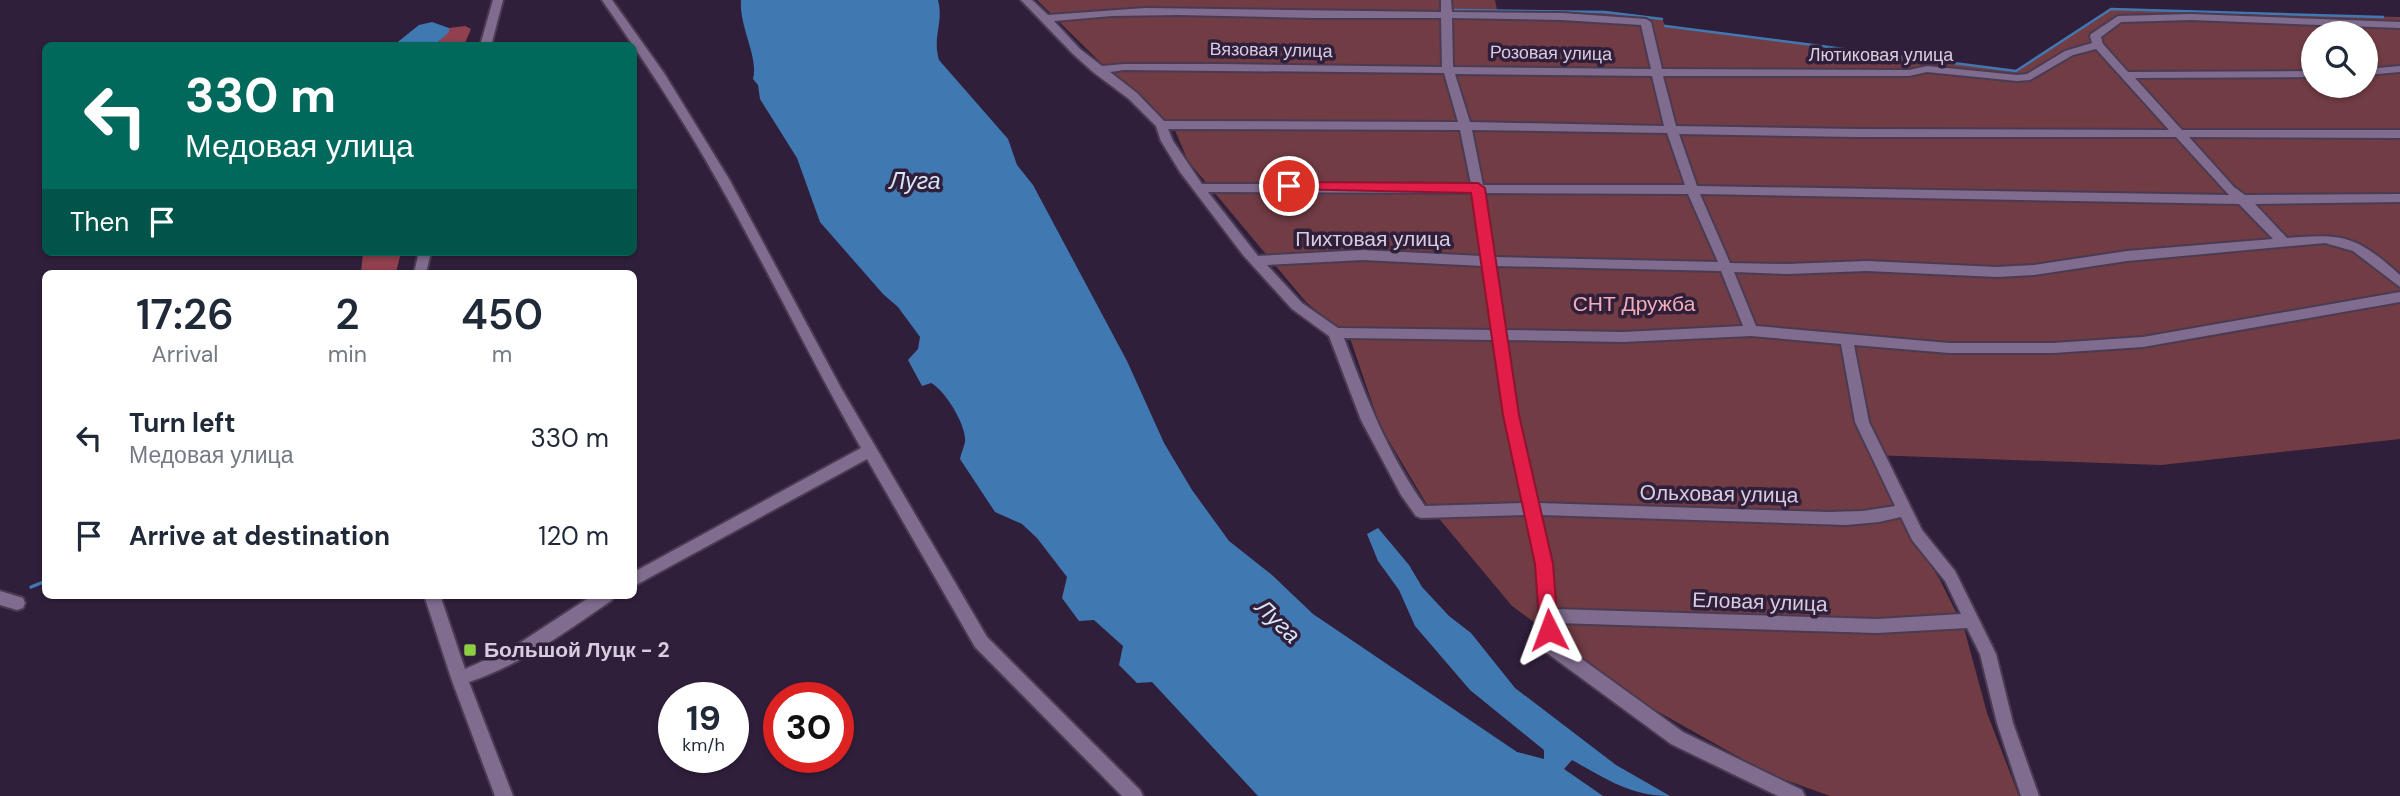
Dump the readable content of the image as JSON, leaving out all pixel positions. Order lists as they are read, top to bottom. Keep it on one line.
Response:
{"streets":{"street":["Вязовая улица","Розовая улица","Лютиковая улица","Пихтовая улица","Ольховая улица","Еловая улица"]},"crossings":[["Вязовая улица","Розовая улица"],["Розовая улица","Лютиковая улица"]],"water":["Луга"],"parks":["СНТ Дружба"],"places":{"transit":["Большой Луцк - 2"]},"page":{"turn":["330 m","Медовая улица"],"then":"Then","eta":["17:26","Arrival","2","min","450","m"],"list":[{"name":"Turn left","note":"Медовая улица","value":"330 m"},{"name":"Arrive at destination","value":"120 m"}],"speed":"19 km/h","limit":"30"}}
